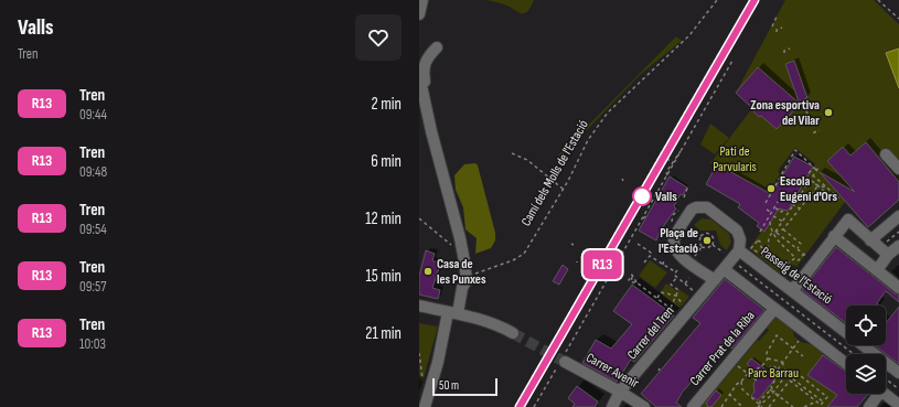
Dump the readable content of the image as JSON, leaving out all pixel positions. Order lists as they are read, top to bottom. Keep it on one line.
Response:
{"streets":{"street":["Passeig de l'Estació","Carrer del Tren","Carrer Prat de la Riba","Carrer Avenir"],"path":["Camí dels Molls de l'Estació"]},"crossings":[["Carrer del Tren","Carrer Avenir"]],"parks":["Pati de Parvularis","Parc Barrau"],"places":["Zona esportiva del Vilar","Escola Eugeni d'Ors","Valls","Plaça de l'Estació","Casa de les Punxes"],"scale_bar":"50 m","page":{"heading":["Valls","Tren"],"on_map":"R13","list":[{"mark":"R13","name":"Tren","note":"09:44","value":"2 min"},{"mark":"R13","name":"Tren","note":"09:48","value":"6 min"},{"mark":"R13","name":"Tren","note":"09:54","value":"12 min"},{"mark":"R13","name":"Tren","note":"09:57","value":"15 min"},{"mark":"R13","name":"Tren","note":"10:03","value":"21 min"}],"scale":"50 m"}}
